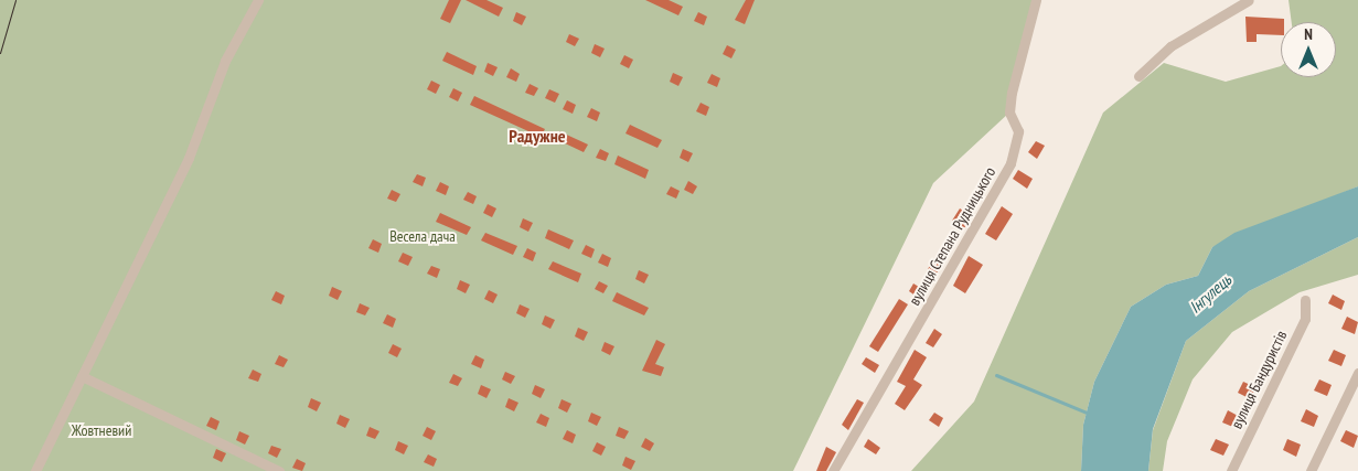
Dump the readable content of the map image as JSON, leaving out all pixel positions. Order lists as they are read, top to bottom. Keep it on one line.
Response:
{"streets":{"street":["вулиця Степана Рудницького","вулиця Бандуристів"]},"districts":["Радужне"],"water":["Інгулець"],"parks":["Весела дача","Жовтневий"],"north":"top"}
